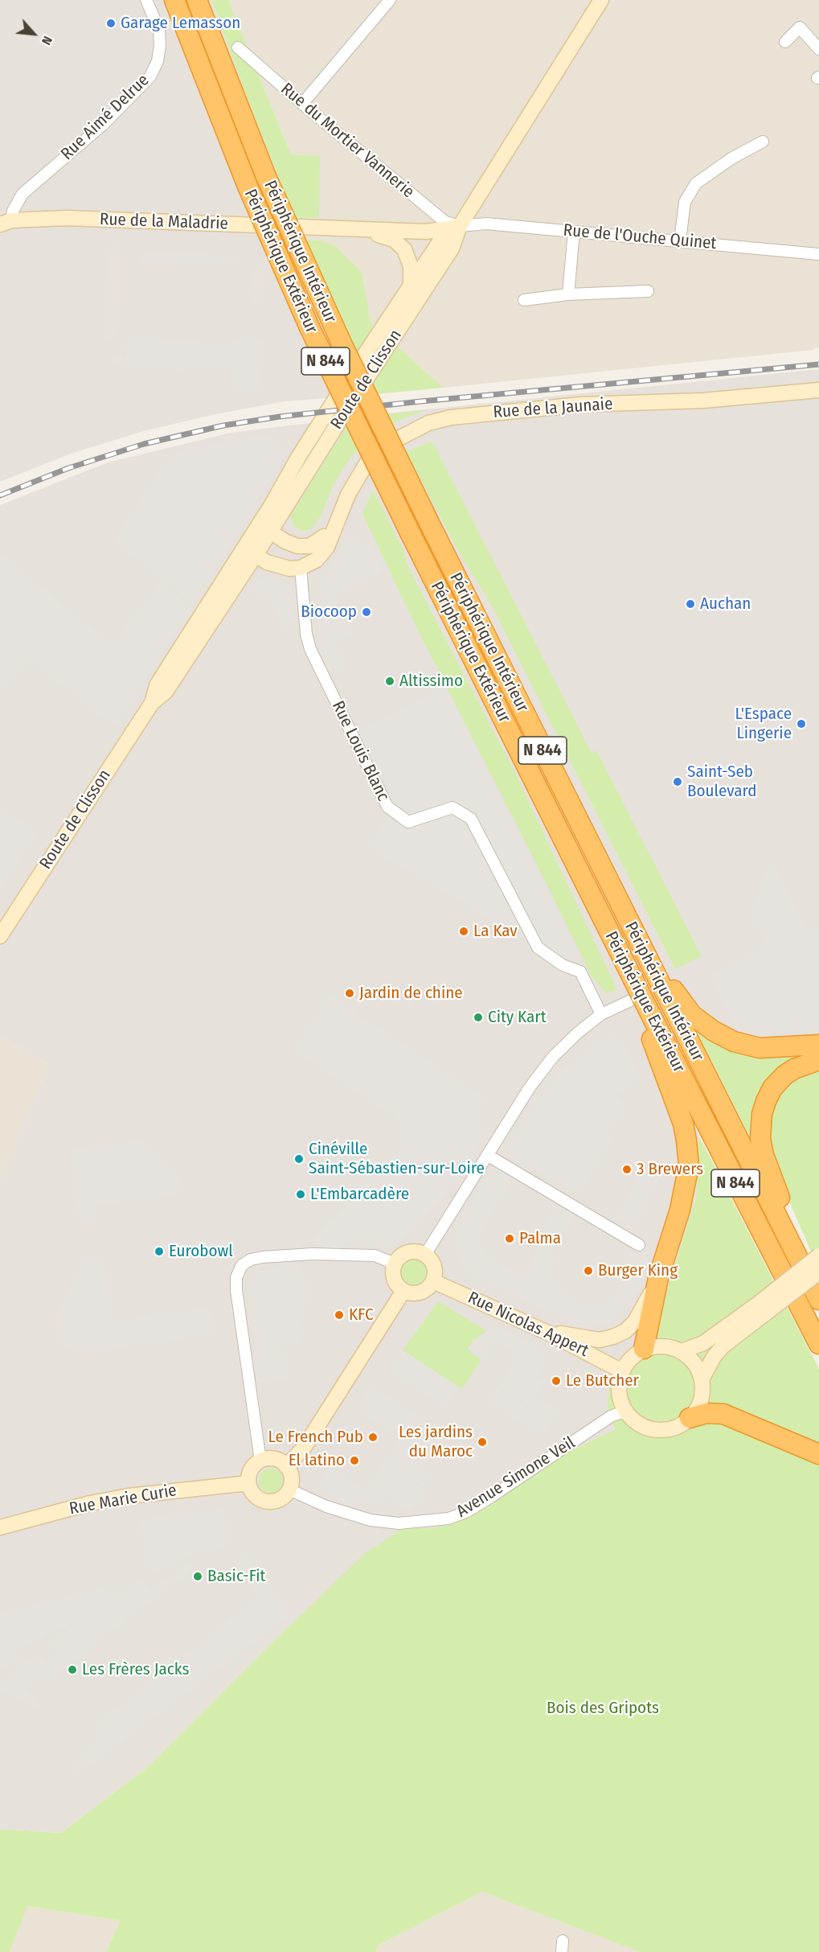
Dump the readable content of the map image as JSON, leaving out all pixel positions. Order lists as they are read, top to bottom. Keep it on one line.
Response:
{"streets":{"highway":["Périphérique Intérieur","Périphérique Extérieur","N 844"],"main road":["Rue de la Maladrie","Route de Clisson","Rue de la Jaunaie","Rue Nicolas Appert","Rue Marie Curie"],"street":["Rue Aimé Delrue","Rue du Mortier Vannerie","Rue de l'Ouche Quinet","Rue Louis Blanc","Avenue Simone Veil"]},"crossings":[["Rue Aimé Delrue","Rue de la Maladrie"],["Rue du Mortier Vannerie","Rue de la Maladrie"],["Rue du Mortier Vannerie","Rue de l'Ouche Quinet"],["Rue du Mortier Vannerie","Route de Clisson"],["Rue de la Maladrie","Rue de l'Ouche Quinet"],["Rue de la Maladrie","Route de Clisson"],["Rue de l'Ouche Quinet","Route de Clisson"],["Route de Clisson","Rue de la Jaunaie"],["Rue de la Jaunaie","Rue Louis Blanc"],["Rue Nicolas Appert","Avenue Simone Veil"],["Avenue Simone Veil","Rue Marie Curie"]],"parks":["Bois des Gripots"],"places":["Garage Lemasson","Auchan","Biocoop","Altissimo","L'Espace Lingerie","Saint-Seb Boulevard","La Kav","Jardin de chine","City Kart","Cinéville Saint-Sébastien-sur-Loire","3 Brewers","L'Embarcadère","Palma","Eurobowl","Burger King","KFC","Le Butcher","Le French Pub","Les jardins du Maroc","El latino","Basic-Fit","Les Frères Jacks"],"north":"bottom right"}
